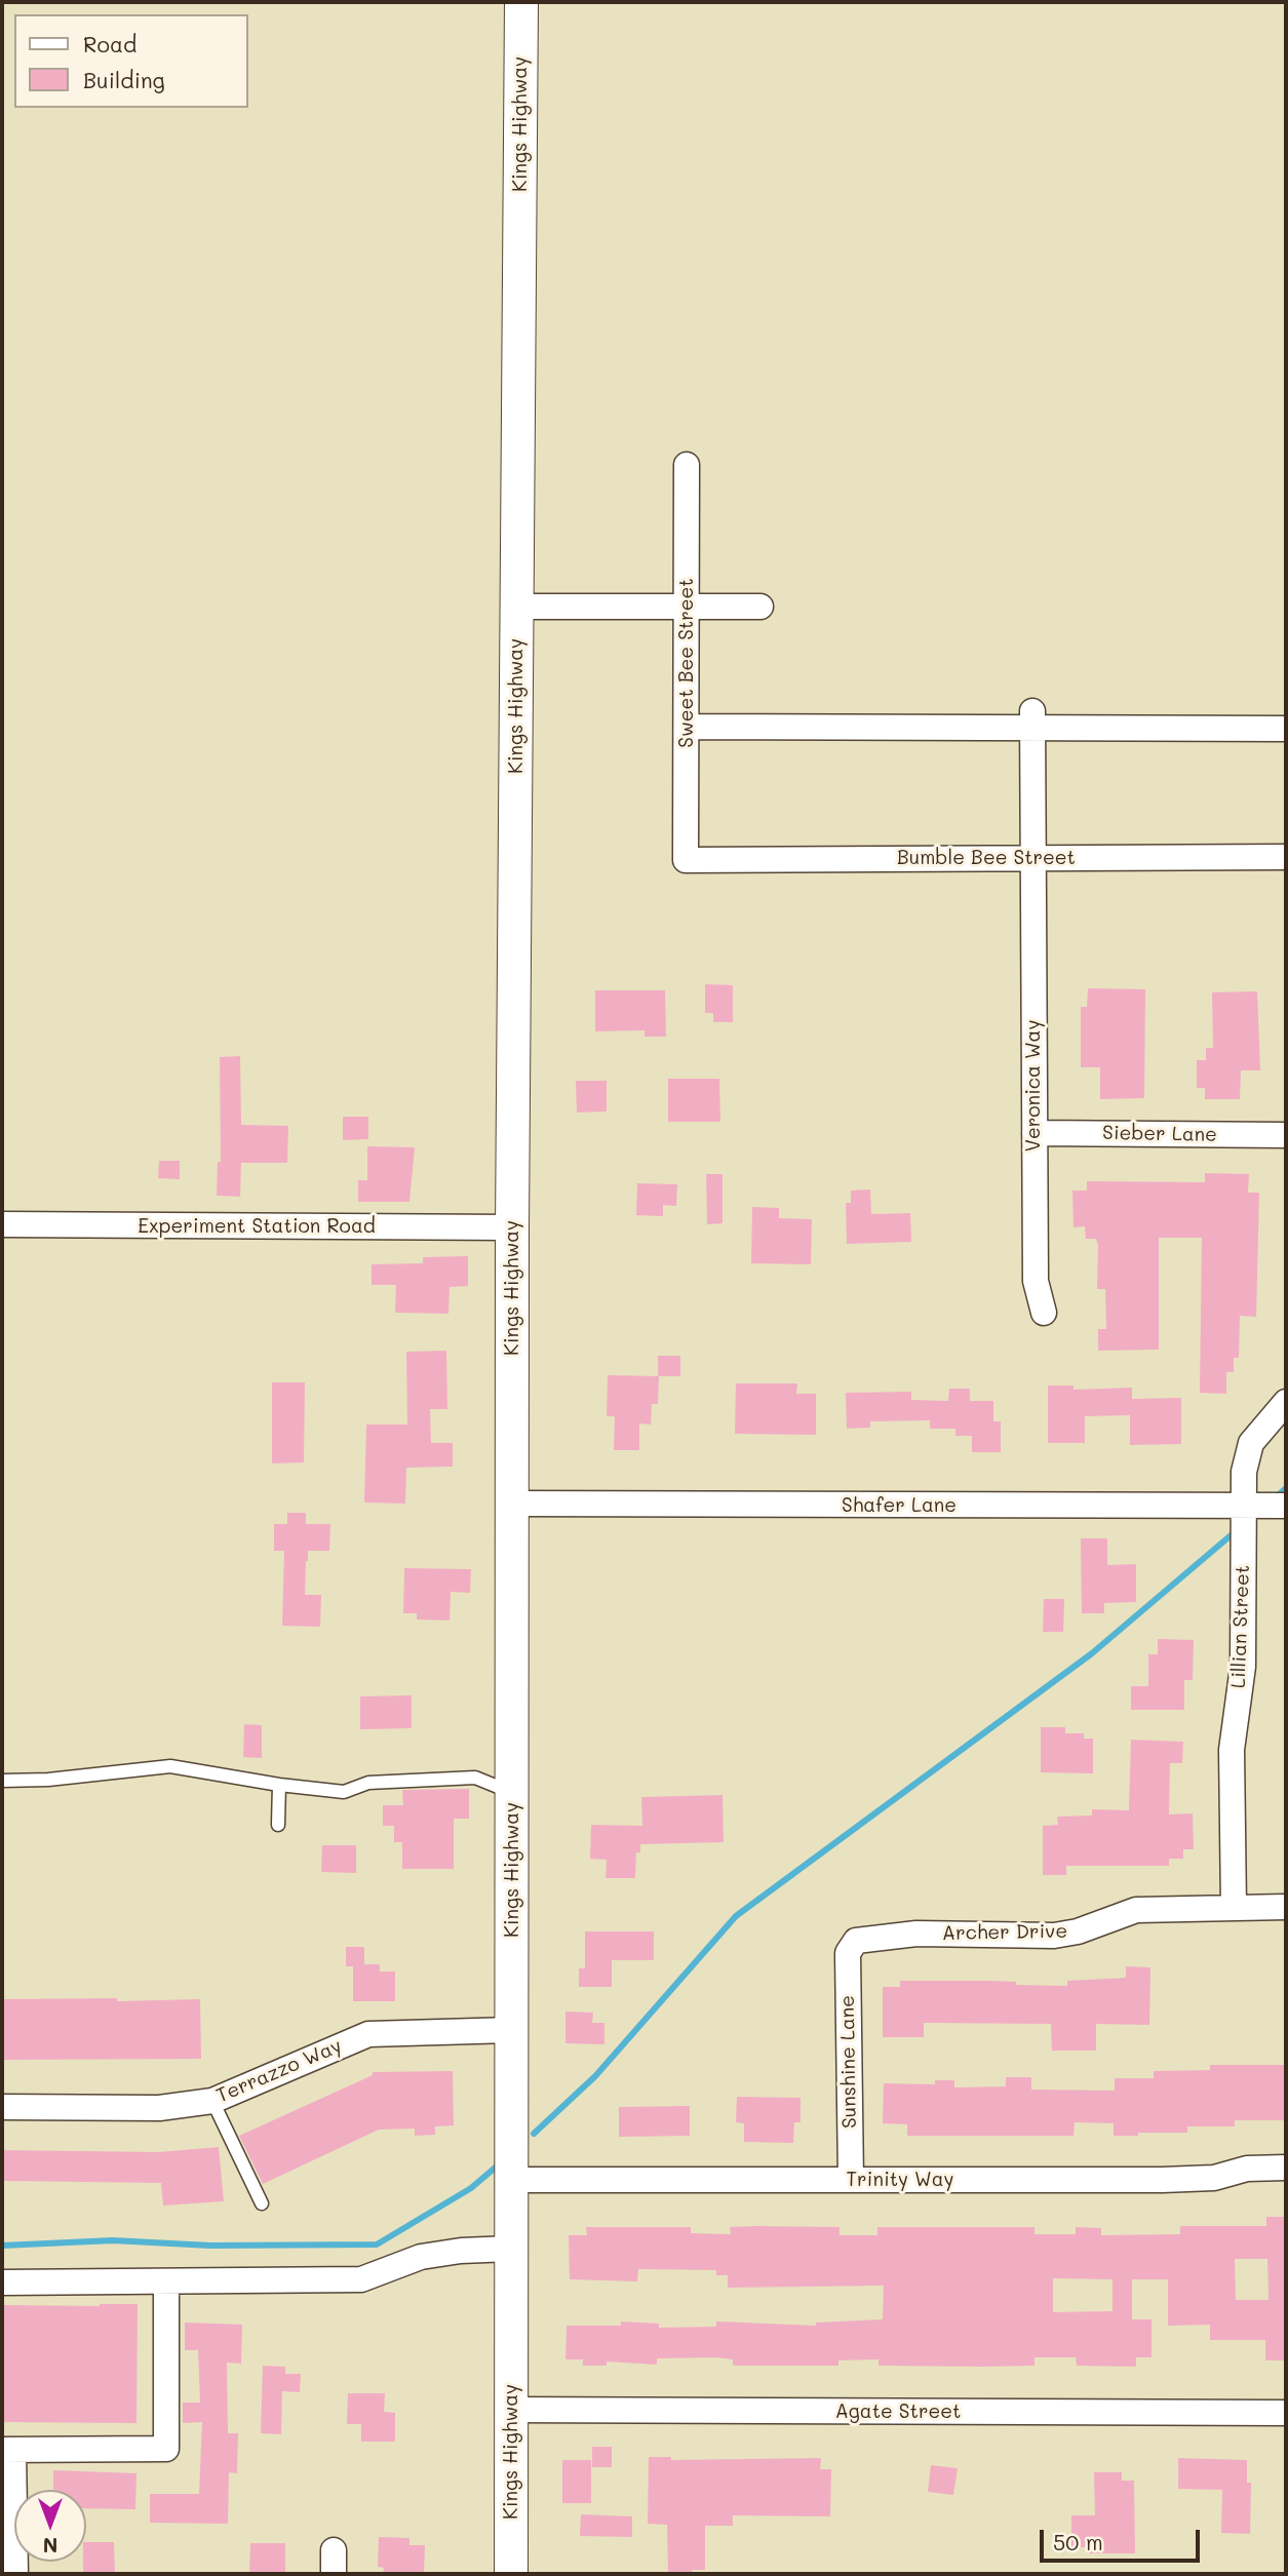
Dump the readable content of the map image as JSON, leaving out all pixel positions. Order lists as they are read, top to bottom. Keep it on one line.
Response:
{"streets":{"street":["Kings Highway","Sweet Bee Street","Bumble Bee Street","Veronica Way","Sieber Lane","Experiment Station Road","Shafer Lane","Lillian Street","Archer Drive","Sunshine Lane","Terrazzo Way","Trinity Way","Agate Street"]},"crossings":[["Kings Highway","Experiment Station Road"],["Kings Highway","Shafer Lane"],["Kings Highway","Terrazzo Way"],["Kings Highway","Trinity Way"],["Kings Highway","Agate Street"],["Sweet Bee Street","Bumble Bee Street"],["Bumble Bee Street","Veronica Way"],["Veronica Way","Sieber Lane"],["Shafer Lane","Lillian Street"],["Lillian Street","Archer Drive"],["Archer Drive","Sunshine Lane"],["Sunshine Lane","Trinity Way"]],"legend":["Road","Building"],"scale_bar":"50 m","north":"bottom"}
